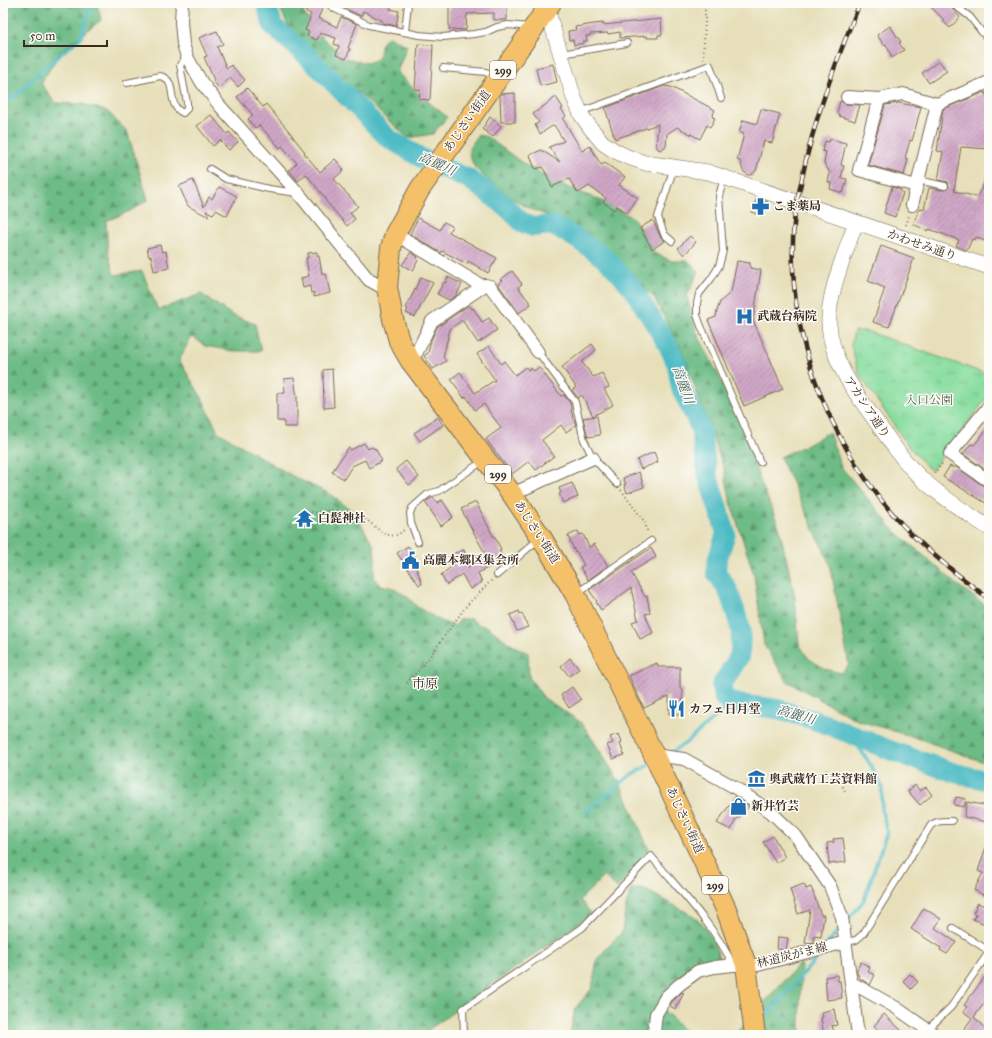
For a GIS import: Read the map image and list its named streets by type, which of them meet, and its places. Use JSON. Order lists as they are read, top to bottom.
{
  "streets": {
    "highway": ["299", "あじさい街道"],
    "street": ["かわせみ通り", "アカシア通り", "林道炭がま線"]
  },
  "crossings": [
    ["あじさい街道", "かわせみ通り"],
    ["あじさい街道", "林道炭がま線"],
    ["かわせみ通り", "アカシア通り"]
  ],
  "districts": ["市原"],
  "water": ["高麗川"],
  "parks": ["入口公園"],
  "places": {
    "pharmacy": ["こま薬局"],
    "hospital": ["武蔵台病院"],
    "temple": ["白髭神社"],
    "public building": ["高麗本郷区集会所"],
    "restaurant": ["カフェ日月堂"],
    "museum": ["奥武蔵竹工芸資料館"],
    "shop": ["新井竹芸"]
  },
  "scale_bar": "50 m"
}
